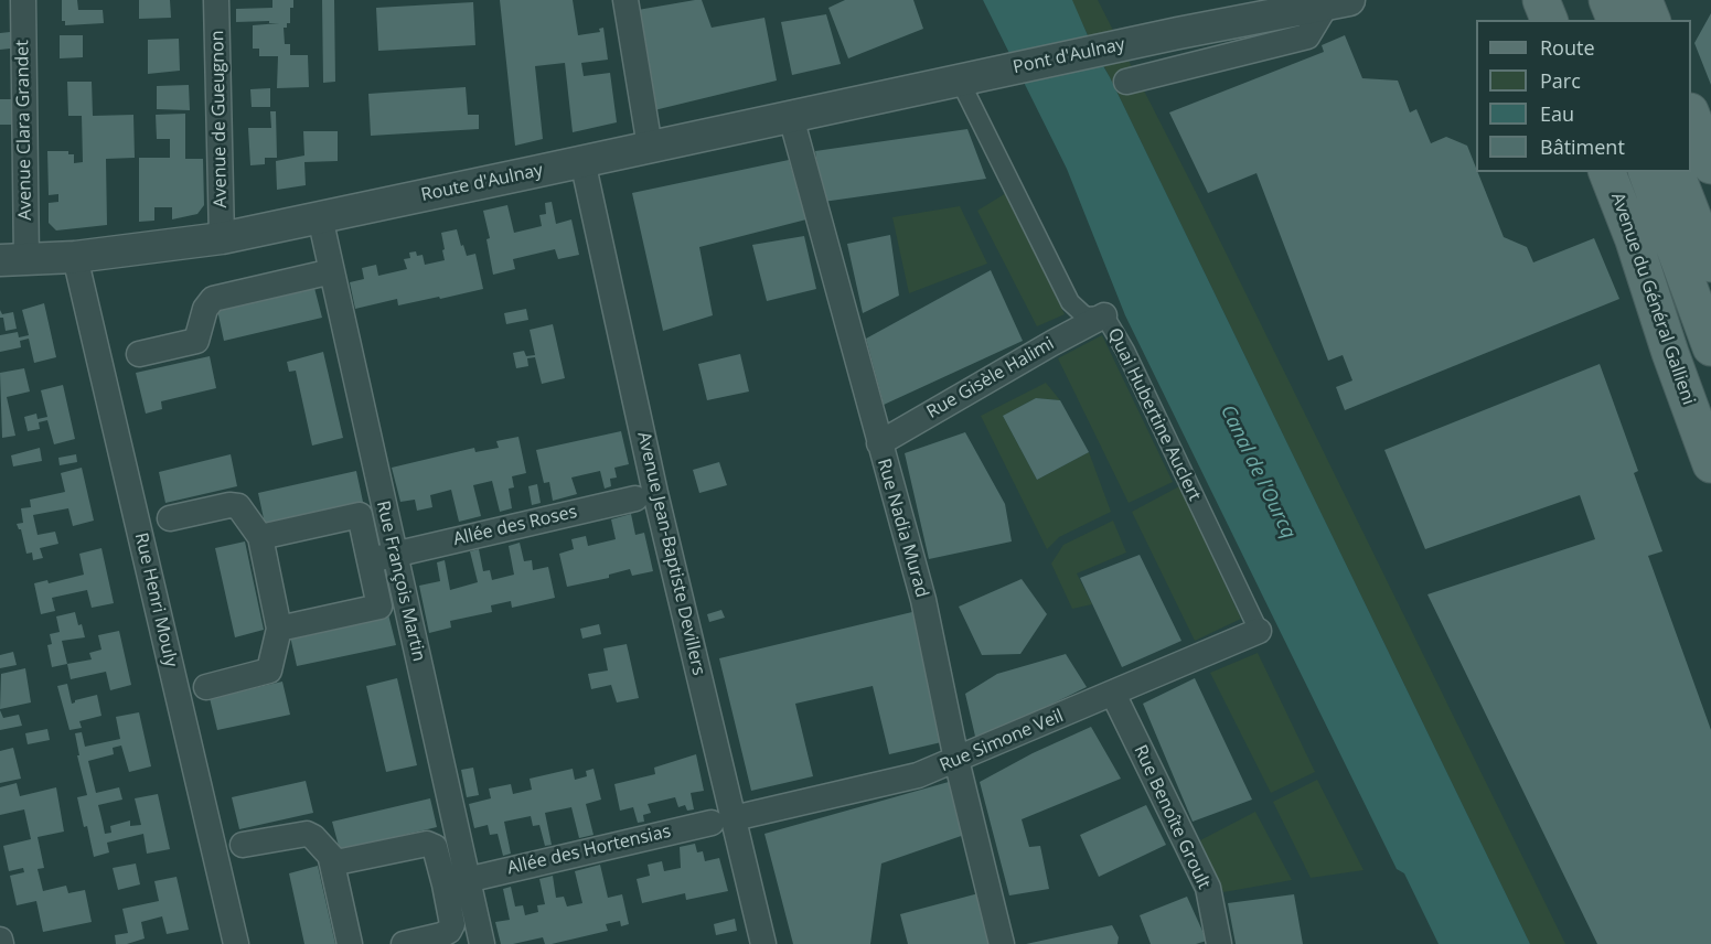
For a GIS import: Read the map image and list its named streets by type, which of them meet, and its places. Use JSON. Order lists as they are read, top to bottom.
{
  "streets": {
    "main road": ["Avenue du Général Gallieni"],
    "street": [
      "Pont d'Aulnay",
      "Avenue de Gueugnon",
      "Avenue Clara Grandet",
      "Route d'Aulnay",
      "Rue Gisèle Halimi",
      "Quai Hubertine Auclert",
      "Allée des Roses",
      "Rue Nadia Murad",
      "Avenue Jean-Baptiste Devillers",
      "Rue François Martin",
      "Rue Henri Mouly",
      "Rue Simone Veil",
      "Rue Benoîte Groult",
      "Allée des Hortensias"
    ]
  },
  "crossings": [
    ["Pont d'Aulnay", "Route d'Aulnay"],
    ["Pont d'Aulnay", "Quai Hubertine Auclert"],
    ["Avenue de Gueugnon", "Route d'Aulnay"],
    ["Avenue Clara Grandet", "Route d'Aulnay"],
    ["Route d'Aulnay", "Quai Hubertine Auclert"],
    ["Route d'Aulnay", "Rue Nadia Murad"],
    ["Route d'Aulnay", "Avenue Jean-Baptiste Devillers"],
    ["Route d'Aulnay", "Rue François Martin"],
    ["Route d'Aulnay", "Rue Henri Mouly"],
    ["Rue Gisèle Halimi", "Quai Hubertine Auclert"],
    ["Rue Gisèle Halimi", "Rue Nadia Murad"],
    ["Quai Hubertine Auclert", "Rue Simone Veil"],
    ["Allée des Roses", "Rue François Martin"],
    ["Rue Nadia Murad", "Rue Simone Veil"],
    ["Avenue Jean-Baptiste Devillers", "Rue Simone Veil"],
    ["Avenue Jean-Baptiste Devillers", "Allée des Hortensias"],
    ["Rue François Martin", "Allée des Hortensias"],
    ["Rue Simone Veil", "Rue Benoîte Groult"],
    ["Rue Simone Veil", "Allée des Hortensias"]
  ],
  "water": ["Canal de l'Ourcq"],
  "legend": [
    "Route",
    "Parc",
    "Eau",
    "Bâtiment"
  ]
}
